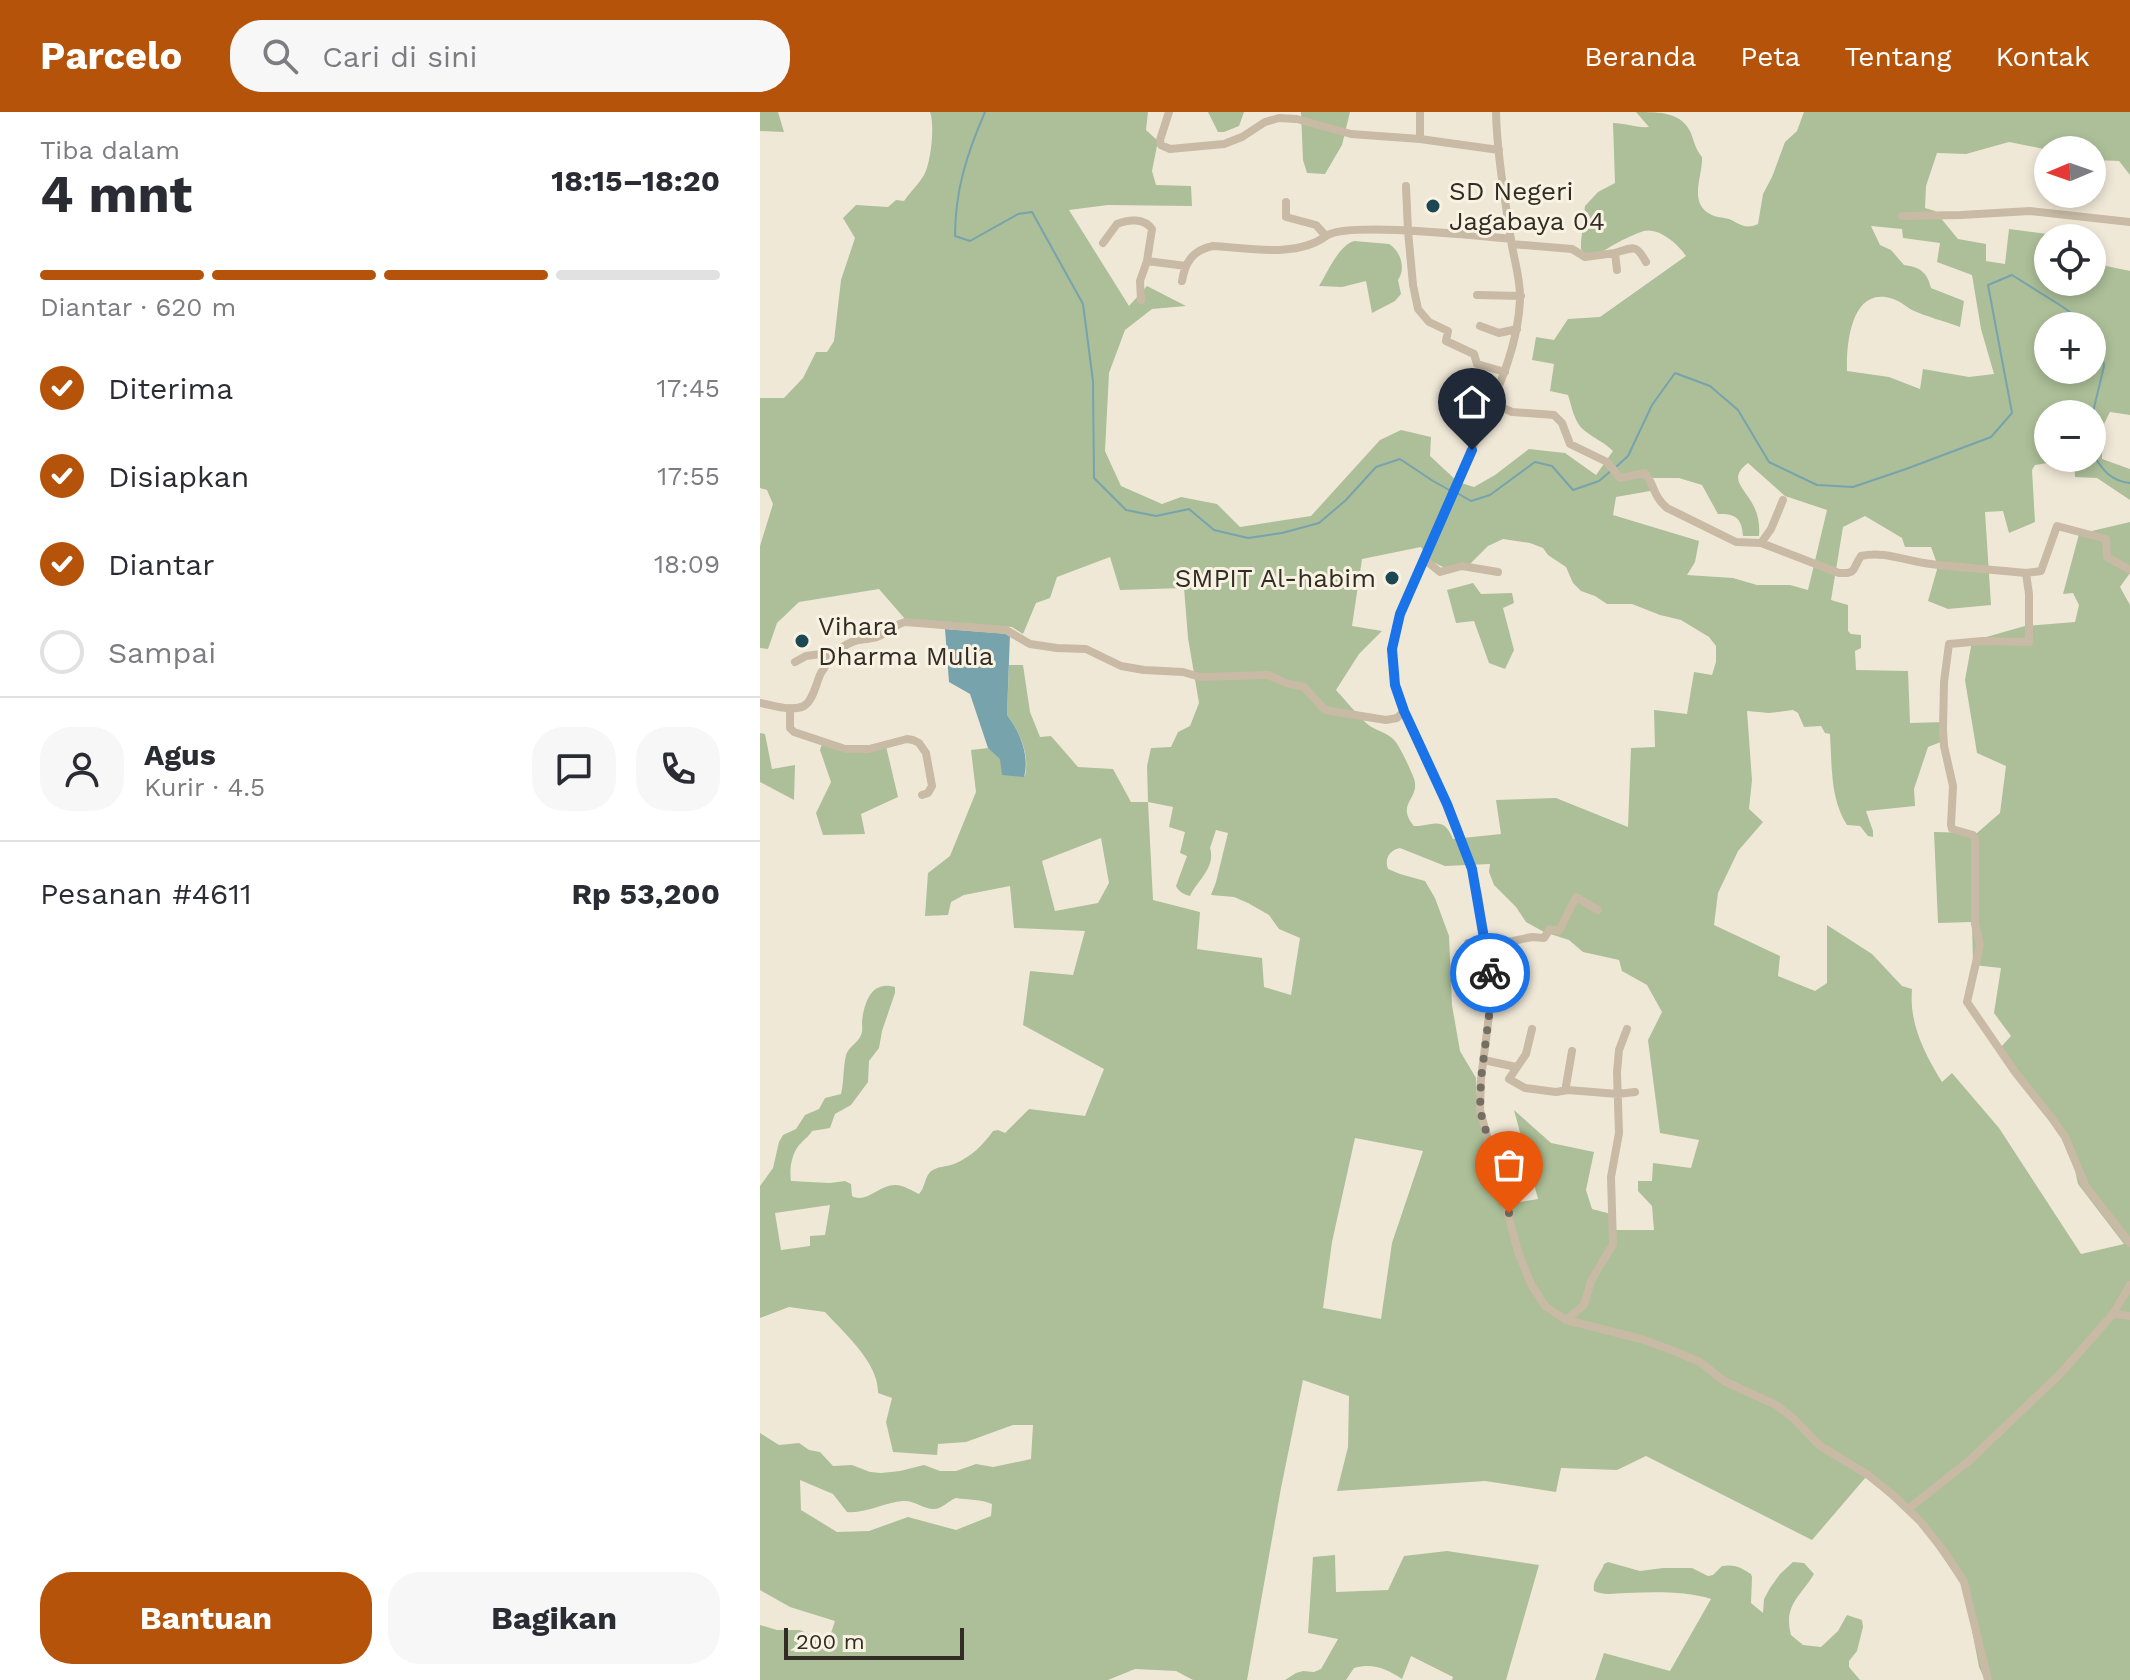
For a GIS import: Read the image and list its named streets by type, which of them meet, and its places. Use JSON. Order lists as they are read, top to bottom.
{
  "places": ["SD Negeri Jagabaya 04", "SMPIT Al-habim", "Vihara Dharma Mulia"],
  "scale_bar": "200 m",
  "north": "left",
  "page": {
    "header": "Parcelo",
    "search": "Cari di sini",
    "nav": [
      "Beranda",
      "Peta",
      "Tentang",
      "Kontak"
    ],
    "heading": ["4 mnt", "Tiba dalam", "18:15–18:20"],
    "panel": [
      "Agus",
      "Kurir · 4.5",
      "Pesanan #4611",
      "Rp 53,200"
    ],
    "map_buttons": ["+", "−"],
    "bar": "Diantar · 620 m",
    "list": [
      ["Diterima", "17:45"],
      ["Disiapkan", "17:55"],
      ["Diantar", "18:09"],
      "Sampai"
    ],
    "buttons": ["Bantuan", "Bagikan"],
    "scale": "200 m"
  }
}
